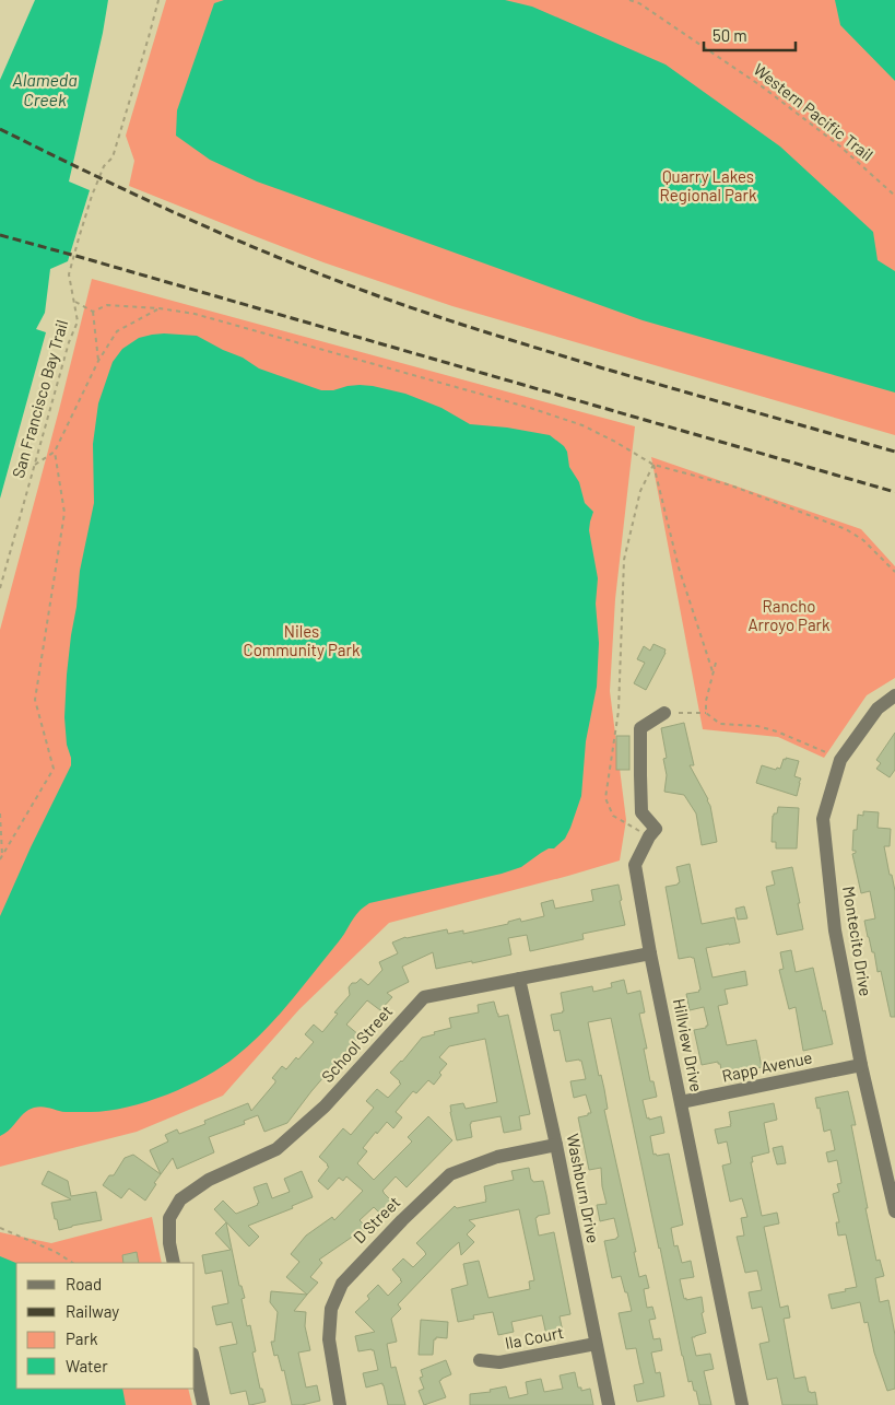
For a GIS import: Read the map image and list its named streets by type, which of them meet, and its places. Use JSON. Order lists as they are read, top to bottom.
{
  "streets": {
    "street": [
      "Montecito Drive",
      "School Street",
      "Hillview Drive",
      "Rapp Avenue",
      "Washburn Drive",
      "D Street",
      "Ila Court"
    ],
    "path": ["Western Pacific Trail", "San Francisco Bay Trail"]
  },
  "crossings": [
    ["Montecito Drive", "Rapp Avenue"],
    ["School Street", "Hillview Drive"],
    ["School Street", "Washburn Drive"],
    ["Hillview Drive", "Rapp Avenue"],
    ["Washburn Drive", "D Street"],
    ["Washburn Drive", "Ila Court"]
  ],
  "water": ["Alameda Creek"],
  "parks": ["Quarry Lakes Regional Park", "Rancho Arroyo Park", "Niles Community Park"],
  "legend": [
    "Road",
    "Railway",
    "Park",
    "Water"
  ],
  "scale_bar": "50 m"
}
